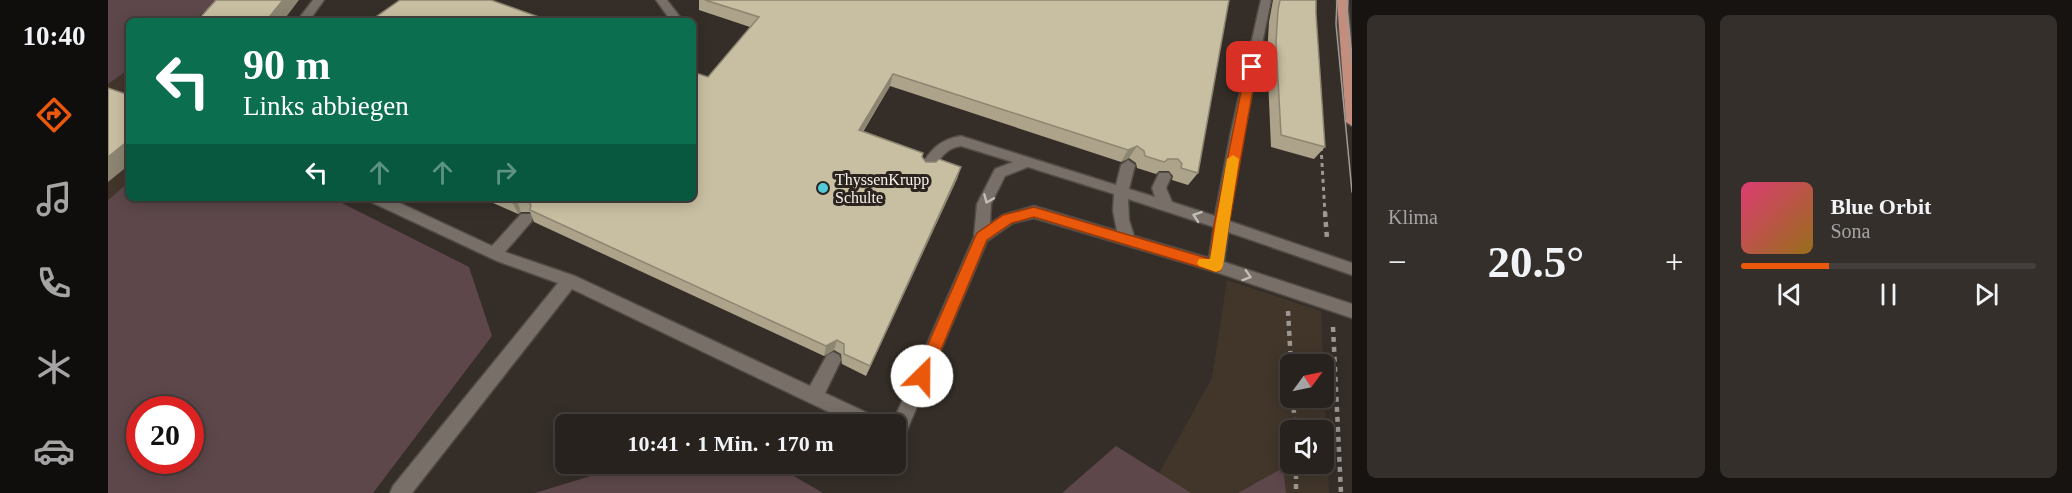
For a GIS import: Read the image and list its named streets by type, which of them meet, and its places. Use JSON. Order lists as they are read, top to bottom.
{
  "places": ["ThyssenKrupp Schulte"],
  "north": "top right",
  "page": {
    "tabs": "10:40",
    "tile": "Klima",
    "turn": ["90 m", "Links abbiegen"],
    "song": ["Blue Orbit", "Sona"],
    "heat": ["−", "20.5°", "+"],
    "limit": "20",
    "trip": "10:41 · 1 Min. · 170 m"
  }
}
